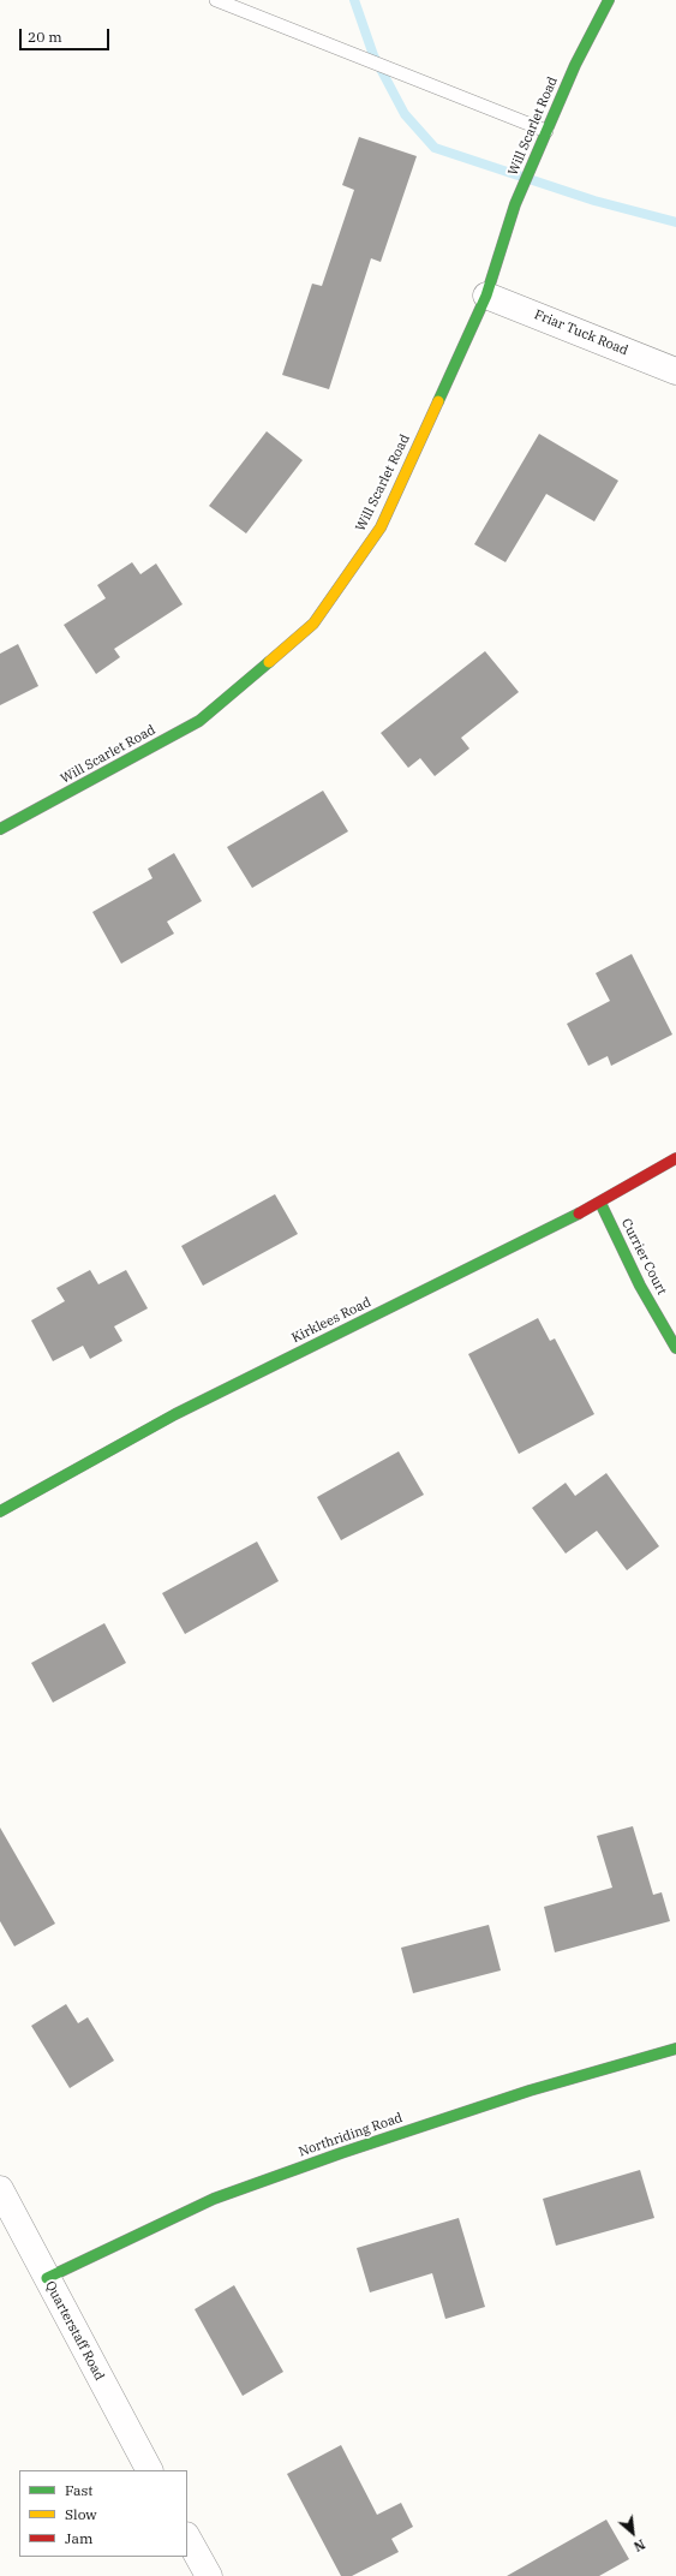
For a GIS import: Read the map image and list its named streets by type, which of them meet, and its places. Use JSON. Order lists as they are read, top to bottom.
{
  "streets": {
    "street": [
      "Will Scarlet Road",
      "Friar Tuck Road",
      "Currier Court",
      "Kirklees Road",
      "Northriding Road",
      "Quarterstaff Road"
    ]
  },
  "crossings": [
    ["Will Scarlet Road", "Friar Tuck Road"],
    ["Currier Court", "Kirklees Road"],
    ["Northriding Road", "Quarterstaff Road"]
  ],
  "legend": ["Fast", "Slow", "Jam"],
  "scale_bar": "20 m",
  "north": "bottom right"
}
